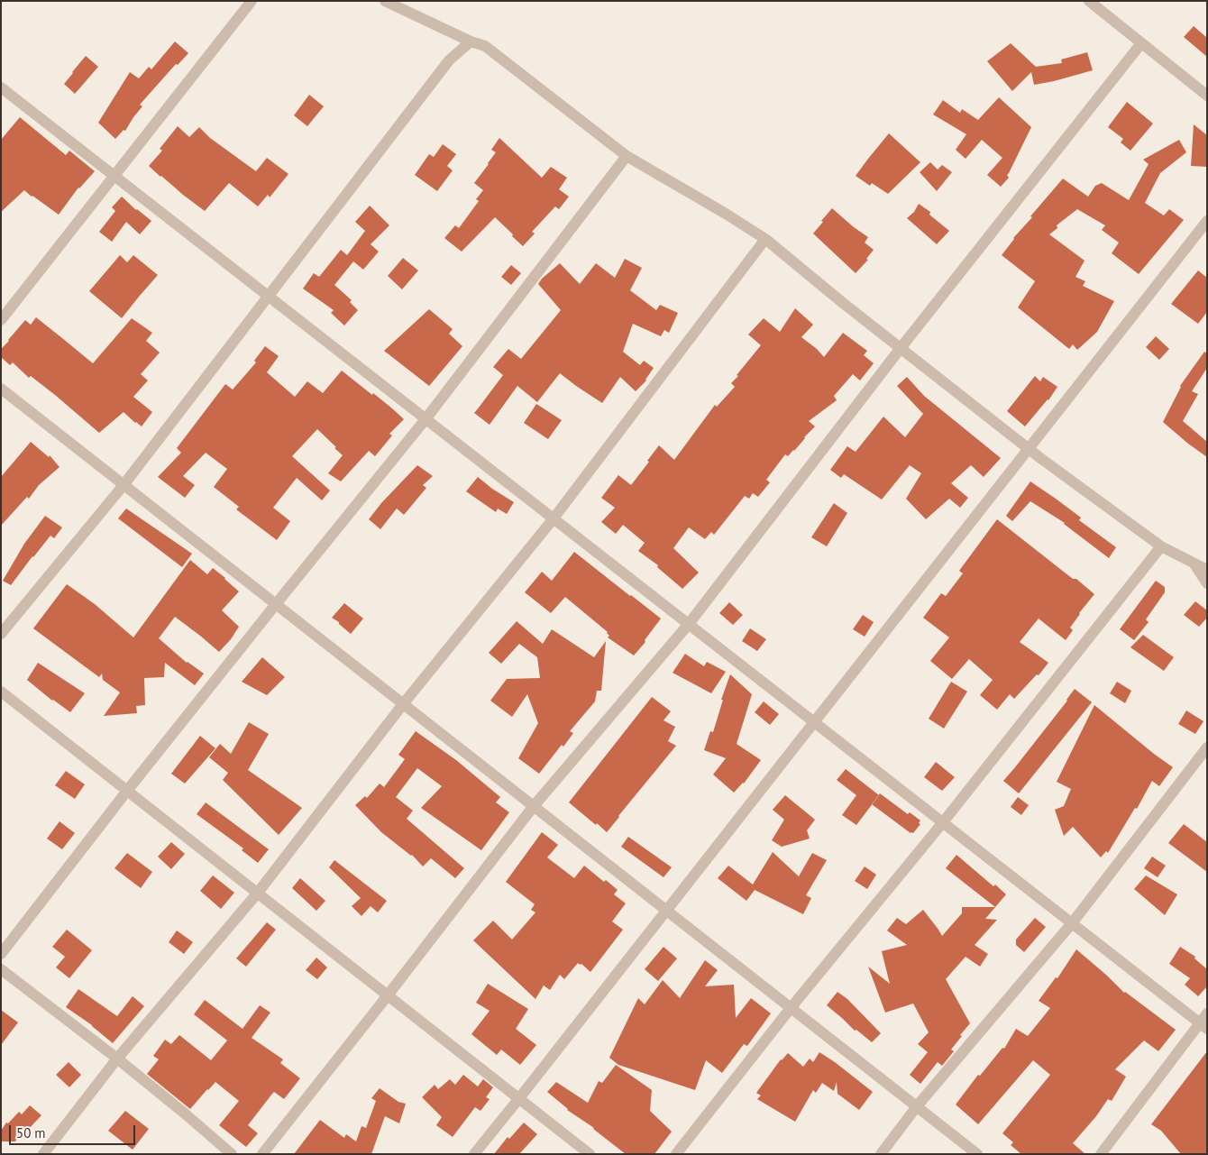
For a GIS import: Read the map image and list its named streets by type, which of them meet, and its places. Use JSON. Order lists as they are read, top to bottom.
{
  "scale_bar": "50 m"
}
